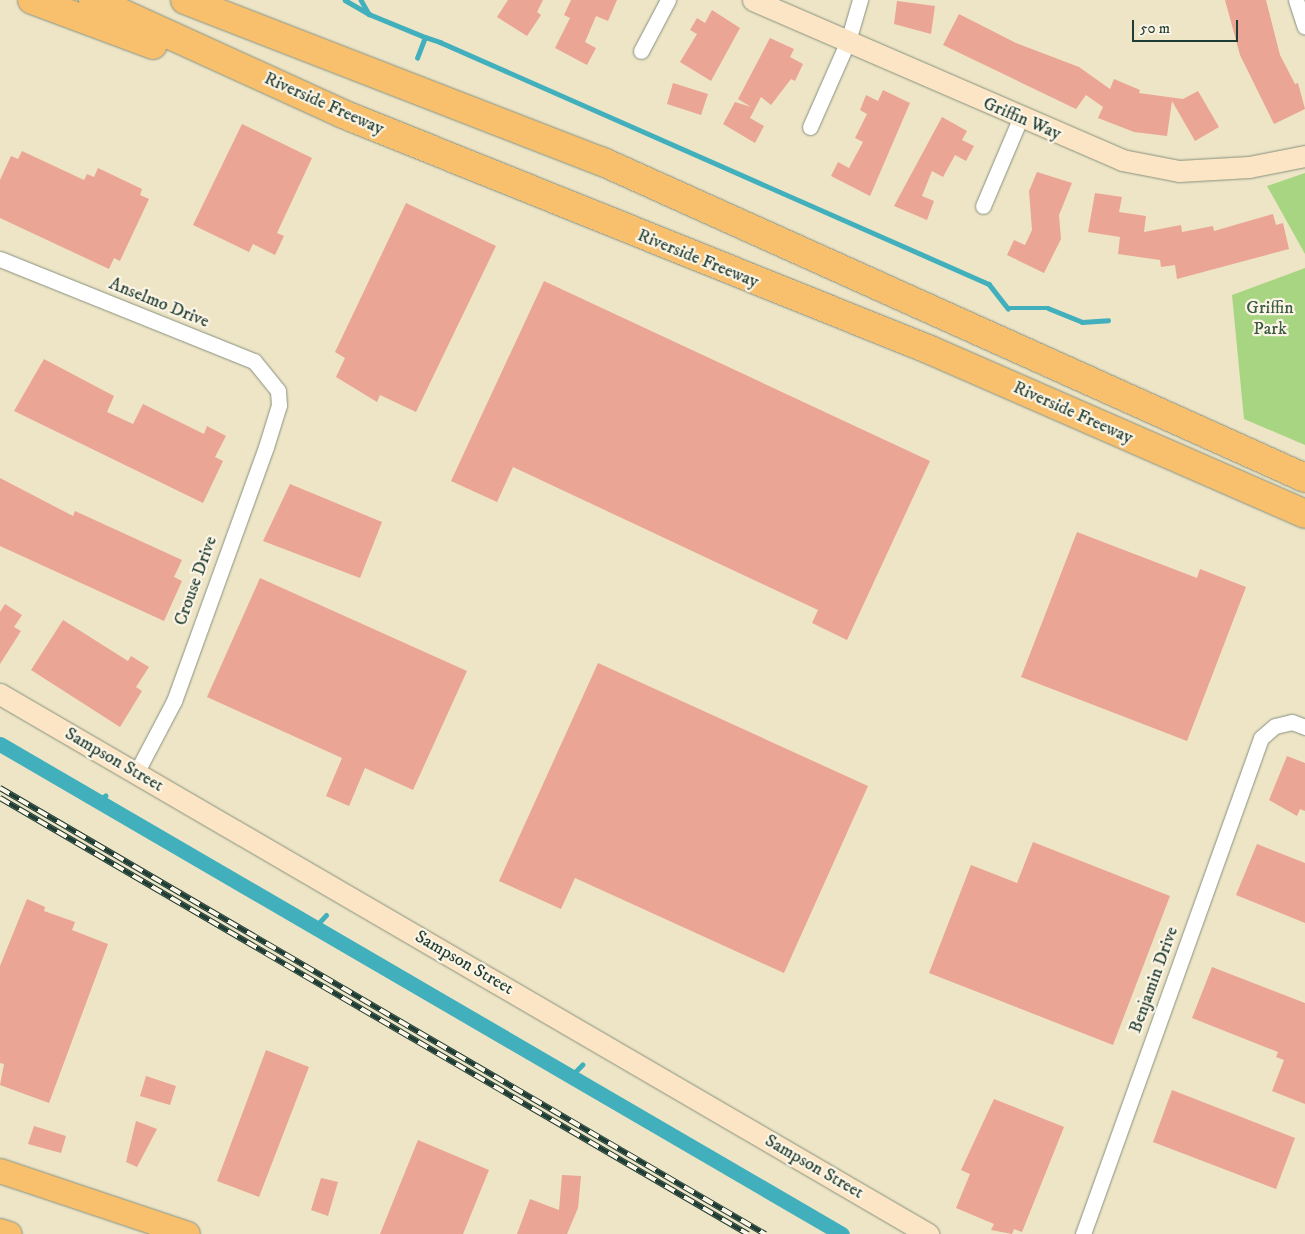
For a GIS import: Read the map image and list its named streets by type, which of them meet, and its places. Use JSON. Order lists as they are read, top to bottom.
{
  "streets": {
    "highway": ["Riverside Freeway"],
    "street": [
      "Griffin Way",
      "Anselmo Drive",
      "Crouse Drive",
      "Sampson Street",
      "Benjamin Drive"
    ]
  },
  "crossings": [
    ["Anselmo Drive", "Crouse Drive"],
    ["Crouse Drive", "Sampson Street"]
  ],
  "parks": ["Griffin Park"],
  "scale_bar": "50 m"
}
